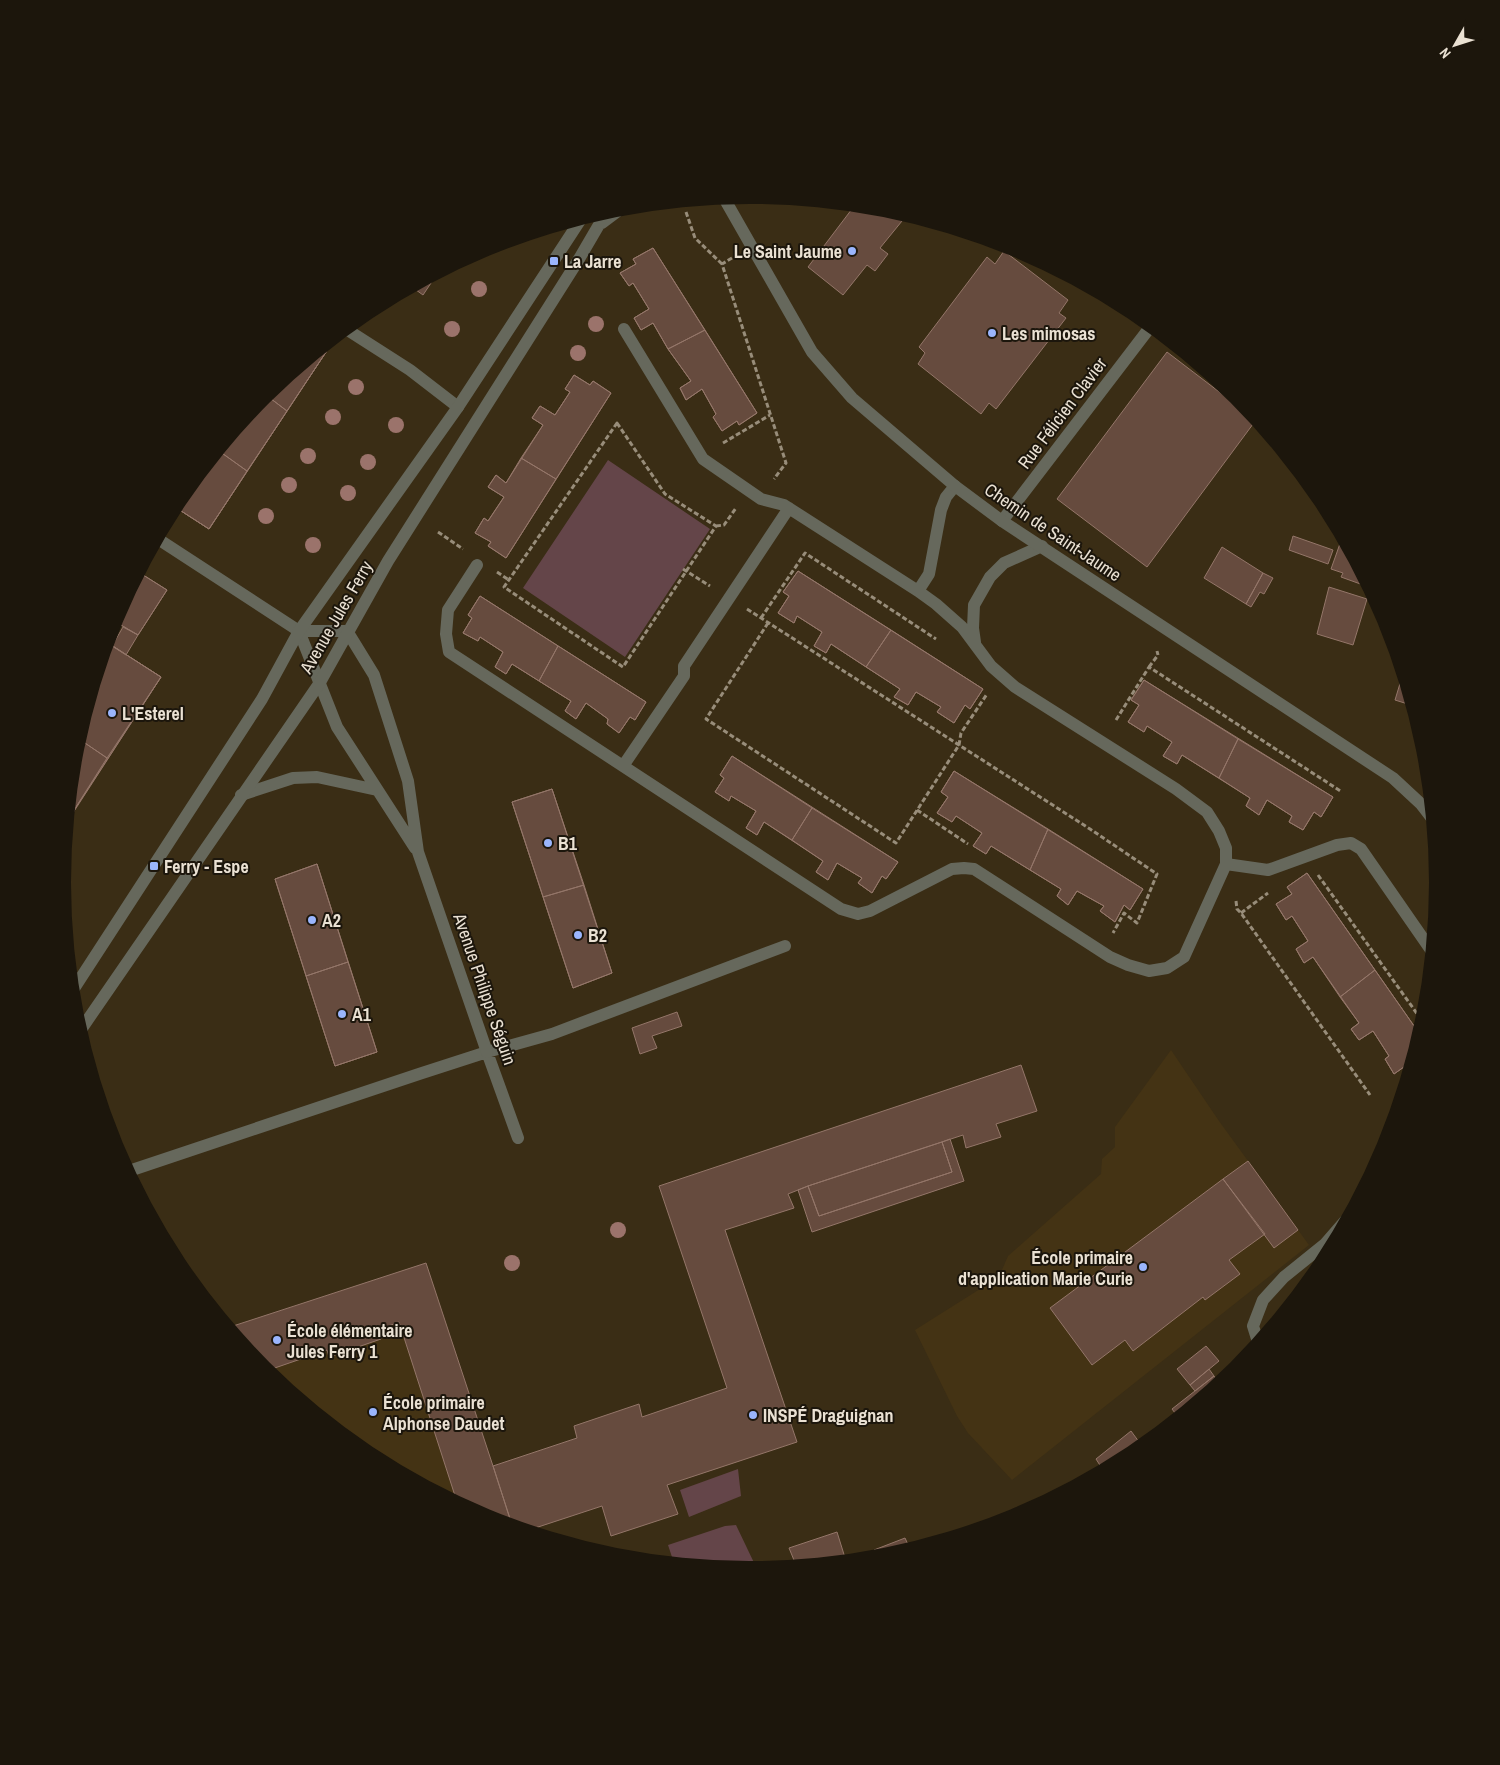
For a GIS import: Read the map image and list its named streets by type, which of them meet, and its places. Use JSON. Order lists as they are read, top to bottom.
{
  "streets": {
    "street": [
      "Rue Félicien Clavier",
      "Chemin de Saint-Jaume",
      "Avenue Jules Ferry",
      "Avenue Philippe Séguin"
    ]
  },
  "crossings": [
    ["Rue Félicien Clavier", "Chemin de Saint-Jaume"],
    ["Avenue Jules Ferry", "Avenue Philippe Séguin"]
  ],
  "places": {
    "other": [
      "Le Saint Jaume",
      "Les mimosas",
      "L'Esterel",
      "B1",
      "A2",
      "B2",
      "A1",
      "École primaire d'application Marie Curie",
      "École élémentaire Jules Ferry 1",
      "École primaire Alphonse Daudet",
      "INSPÉ Draguignan"
    ],
    "transit": ["La Jarre", "Ferry - Espe"]
  },
  "north": "bottom left"
}
